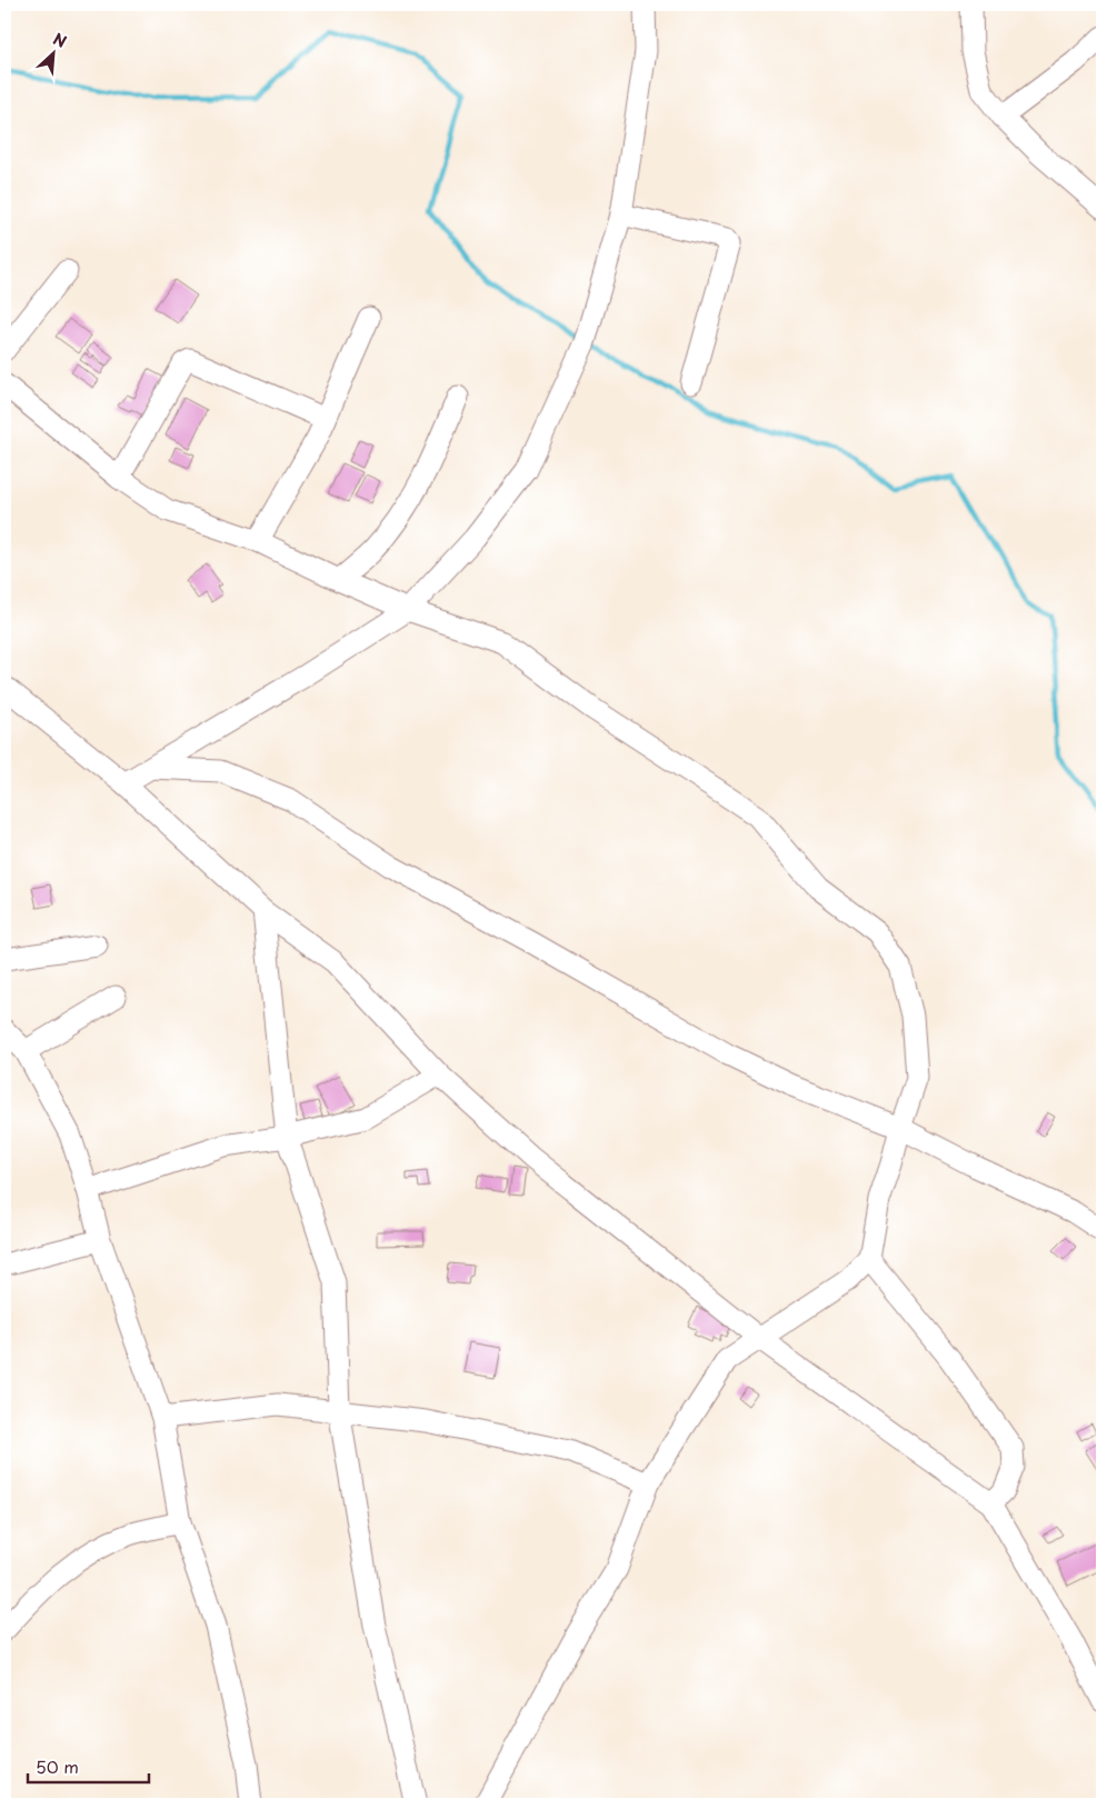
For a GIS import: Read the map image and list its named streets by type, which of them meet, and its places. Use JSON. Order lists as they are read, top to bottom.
{
  "scale_bar": "50 m",
  "north": "top right"
}
